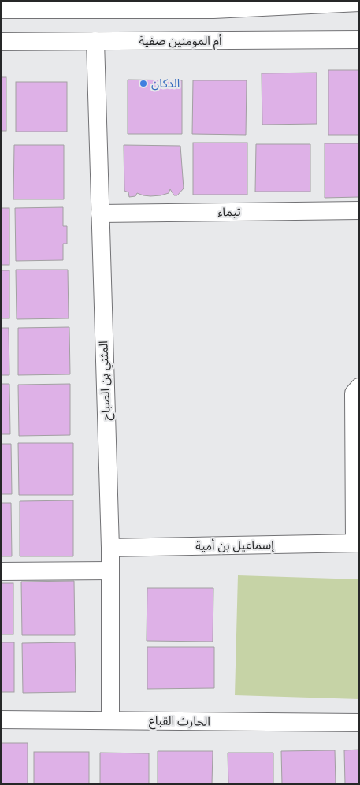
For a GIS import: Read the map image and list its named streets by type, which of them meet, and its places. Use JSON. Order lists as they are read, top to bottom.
{
  "streets": {
    "street": [
      "أم المومنين صفية",
      "تيماء",
      "المثني بن الصباح",
      "إسماعيل بن أمية",
      "الحارث القباع"
    ]
  },
  "crossings": [
    ["أم المومنين صفية", "المثني بن الصباح"],
    ["تيماء", "المثني بن الصباح"],
    ["المثني بن الصباح", "إسماعيل بن أمية"],
    ["المثني بن الصباح", "الحارث القباع"]
  ],
  "places": ["الدكان"]
}
